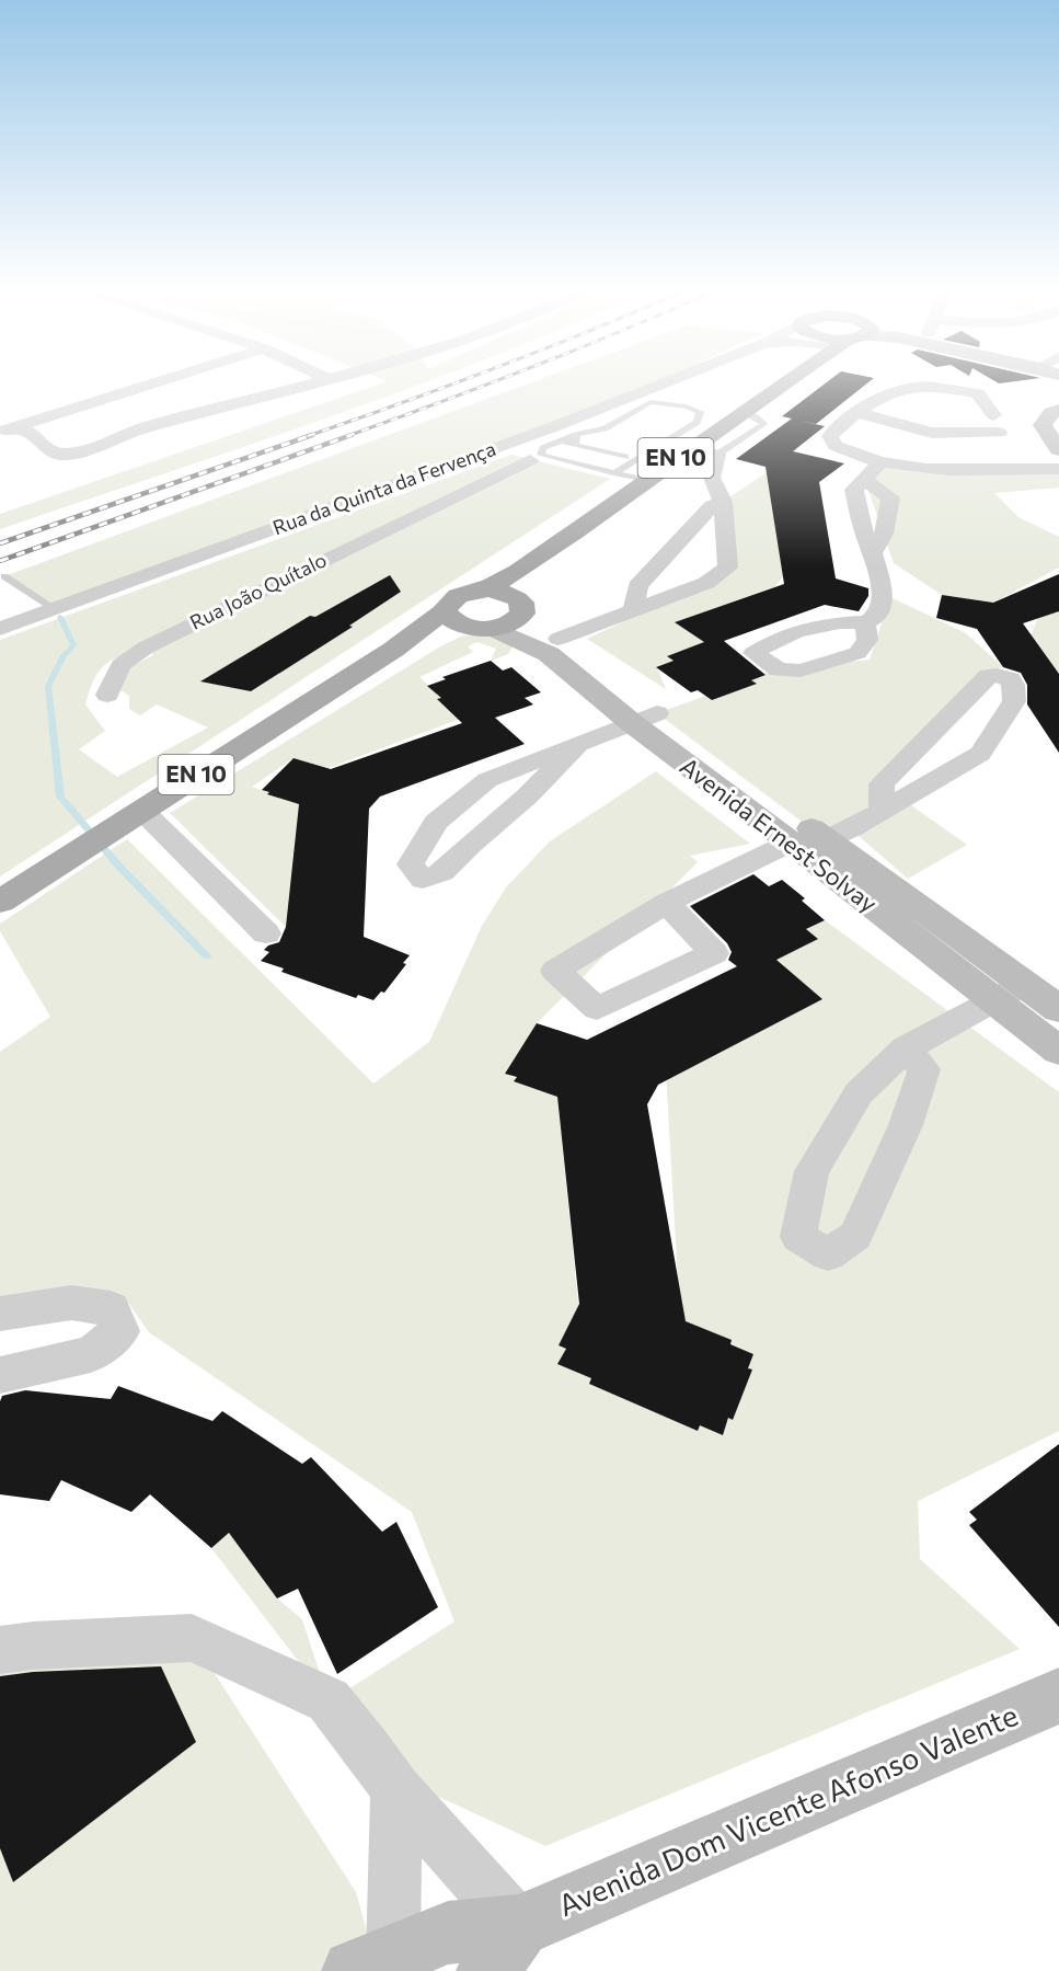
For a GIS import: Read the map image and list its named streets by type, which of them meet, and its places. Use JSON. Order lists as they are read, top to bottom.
{
  "streets": {
    "main road": ["EN 10"],
    "street": [
      "Rua da Quinta da Fervença",
      "Rua João Quítalo",
      "Avenida Ernest Solvay",
      "Avenida Dom Vicente Afonso Valente"
    ]
  },
  "crossings": [
    ["EN 10", "Avenida Ernest Solvay"]
  ]
}
